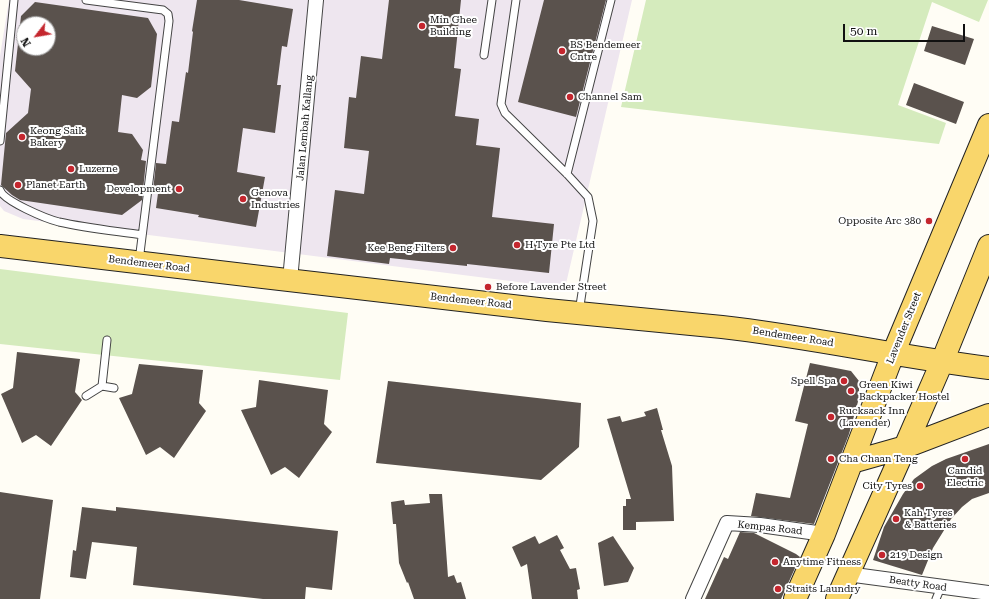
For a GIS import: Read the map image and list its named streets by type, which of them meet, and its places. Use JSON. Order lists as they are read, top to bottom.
{
  "streets": {
    "main road": ["Bendemeer Road", "Lavender Street"],
    "street": ["Jalan Lembah Kallang", "Kempas Road", "Beatty Road"]
  },
  "crossings": [
    ["Jalan Lembah Kallang", "Bendemeer Road"],
    ["Bendemeer Road", "Lavender Street"],
    ["Lavender Street", "Kempas Road"]
  ],
  "places": [
    "Min Ghee Building",
    "BS Bendemeer Cntre",
    "Channel Sam",
    "Keong Saik Bakery",
    "Luzerne",
    "Planet Earth",
    "Development",
    "Genova Industries",
    "Opposite Arc 380",
    "H Tyre Pte Ltd",
    "Kee Beng Filters",
    "Before Lavender Street",
    "Spell Spa",
    "Green Kiwi Backpacker Hostel",
    "Rucksack Inn (Lavender)",
    "Cha Chaan Teng",
    "Candid Electric",
    "City Tyres",
    "Kah Tyres & Batteries",
    "219 Design",
    "Anytime Fitness",
    "Straits Laundry"
  ],
  "scale_bar": "50 m",
  "north": "bottom left"
}
